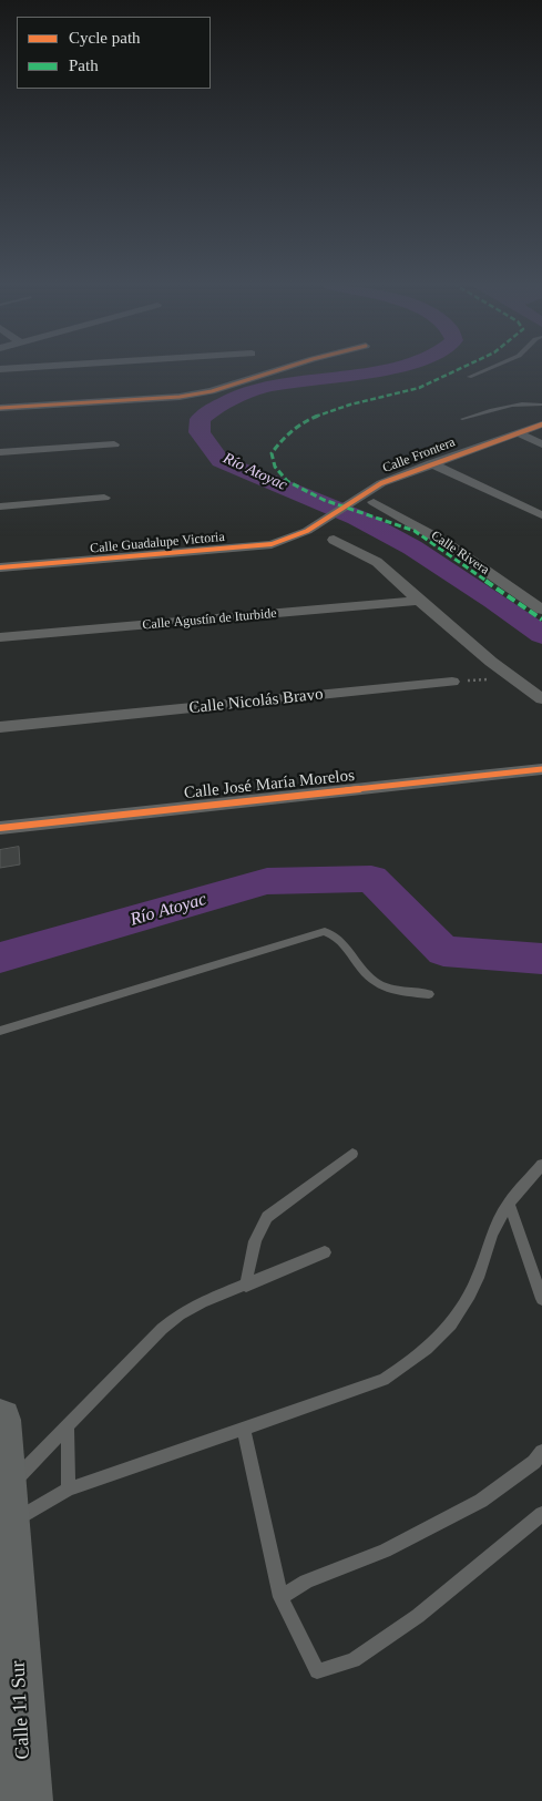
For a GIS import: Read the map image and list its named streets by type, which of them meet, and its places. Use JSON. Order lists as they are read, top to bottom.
{
  "streets": {
    "main road": ["Calle 11 Sur"],
    "street": [
      "Calle Frontera",
      "Calle Guadalupe Victoria",
      "Calle Rivera",
      "Calle Agustín de Iturbide",
      "Calle Nicolás Bravo",
      "Calle José María Morelos"
    ]
  },
  "crossings": [
    ["Calle Frontera", "Calle Guadalupe Victoria"]
  ],
  "water": ["Río Atoyac"],
  "legend": ["Cycle path", "Path"]
}
